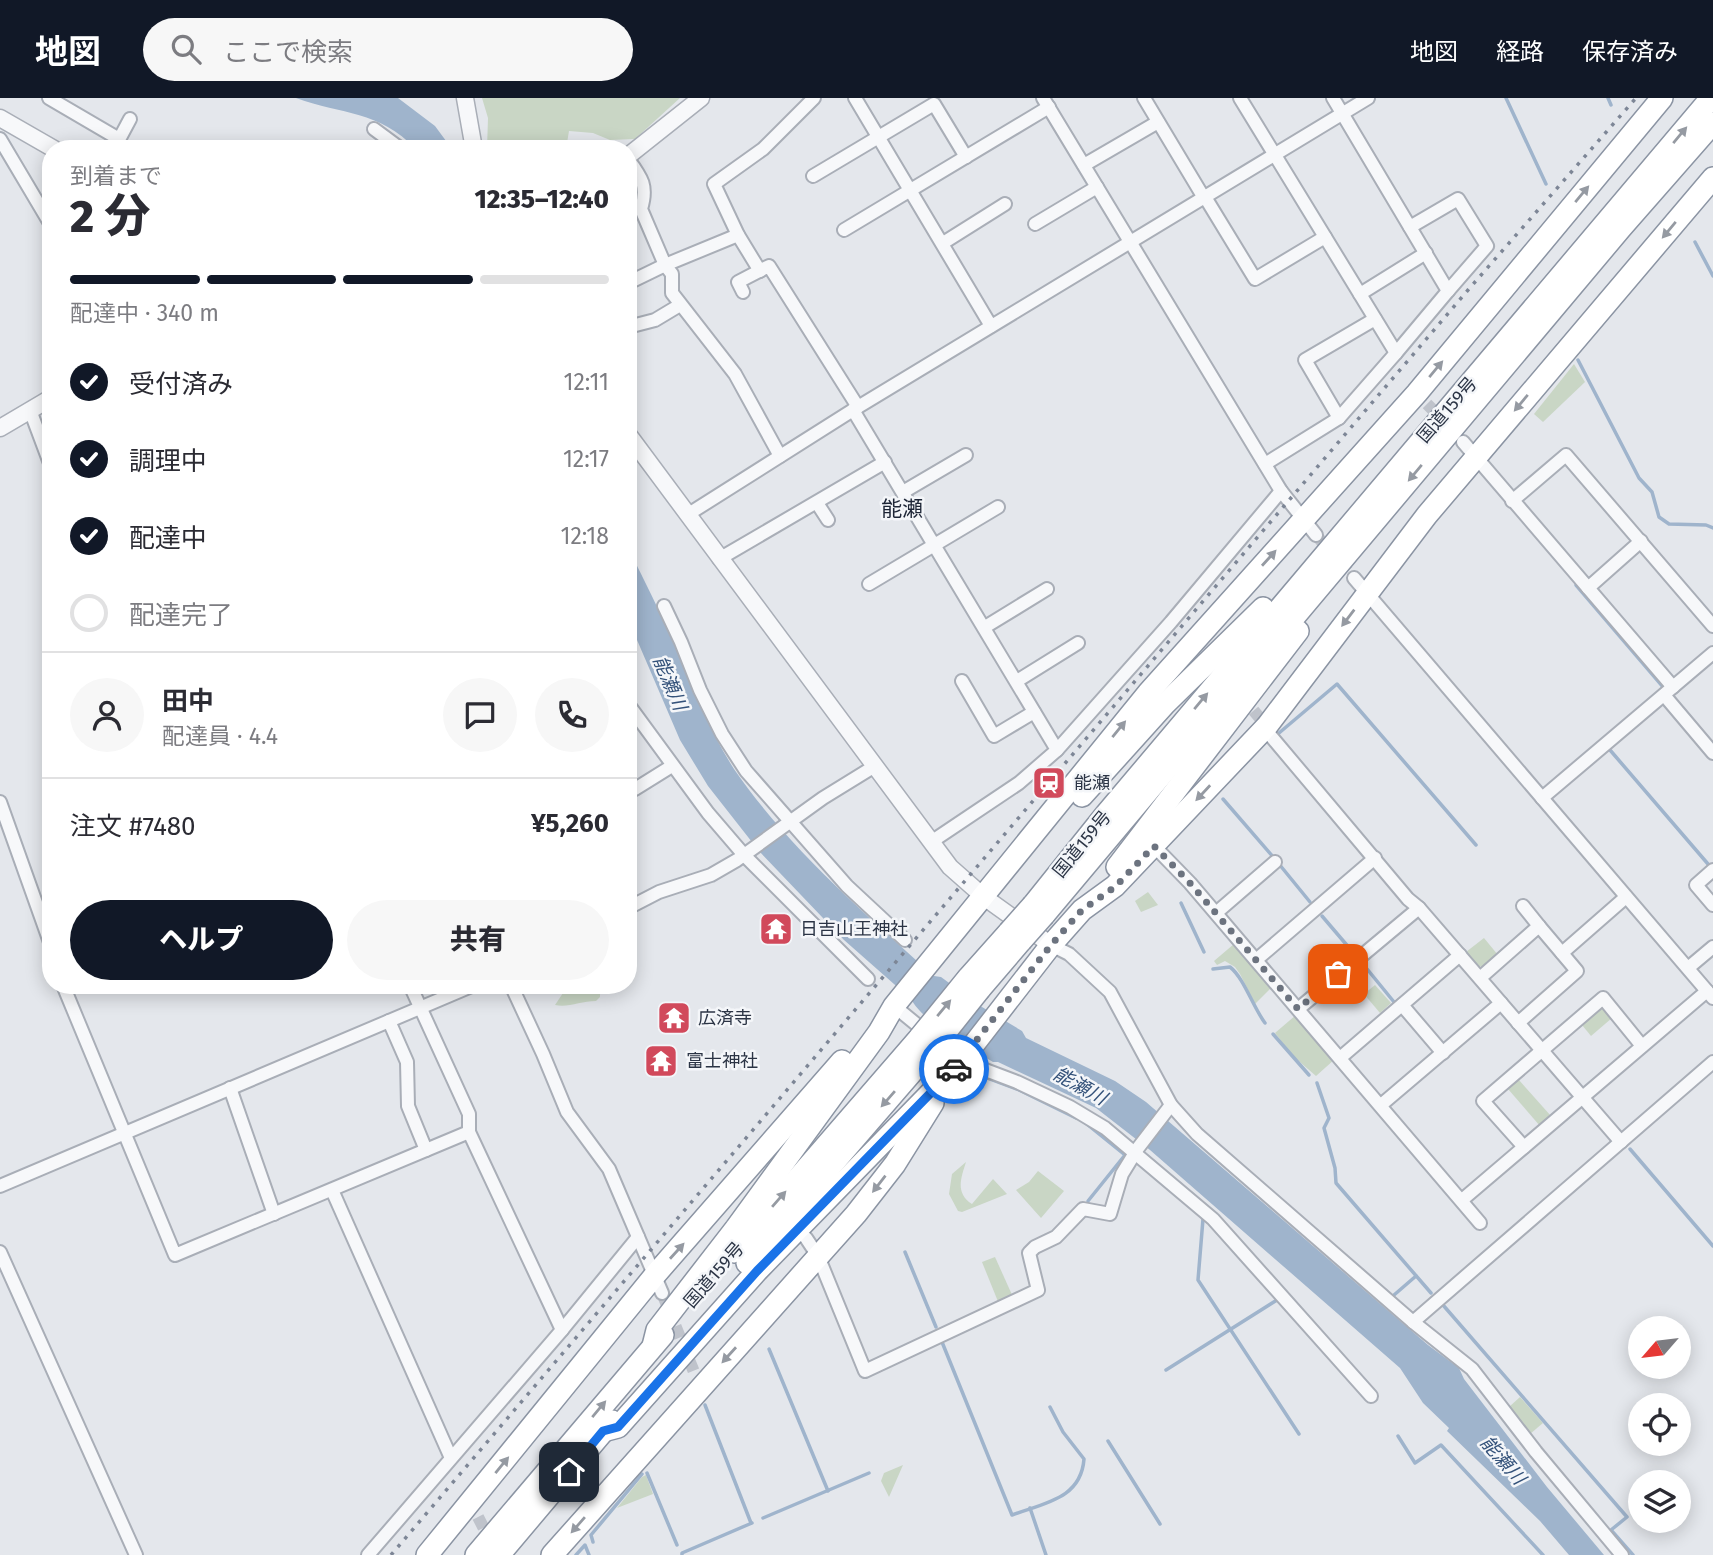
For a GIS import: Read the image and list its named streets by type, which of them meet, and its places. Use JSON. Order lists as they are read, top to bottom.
{
  "streets": {
    "highway": ["国道159号"]
  },
  "districts": ["能瀬"],
  "water": ["能瀬川"],
  "places": {
    "station": ["能瀬"],
    "temple": ["日吉山王神社", "広済寺", "富士神社"]
  },
  "north": "bottom left",
  "page": {
    "header": "地図",
    "search": "ここで検索",
    "nav": ["地図", "経路", "保存済み"],
    "heading": ["2 分", "到着まで", "12:35–12:40"],
    "panel": [
      "田中",
      "配達員 · 4.4",
      "注文 #7480",
      "¥5,260"
    ],
    "bar": "配達中 · 340 m",
    "list": [
      ["受付済み", "12:11"],
      ["調理中", "12:17"],
      ["配達中", "12:18"],
      "配達完了"
    ],
    "buttons": ["ヘルプ", "共有"]
  }
}
